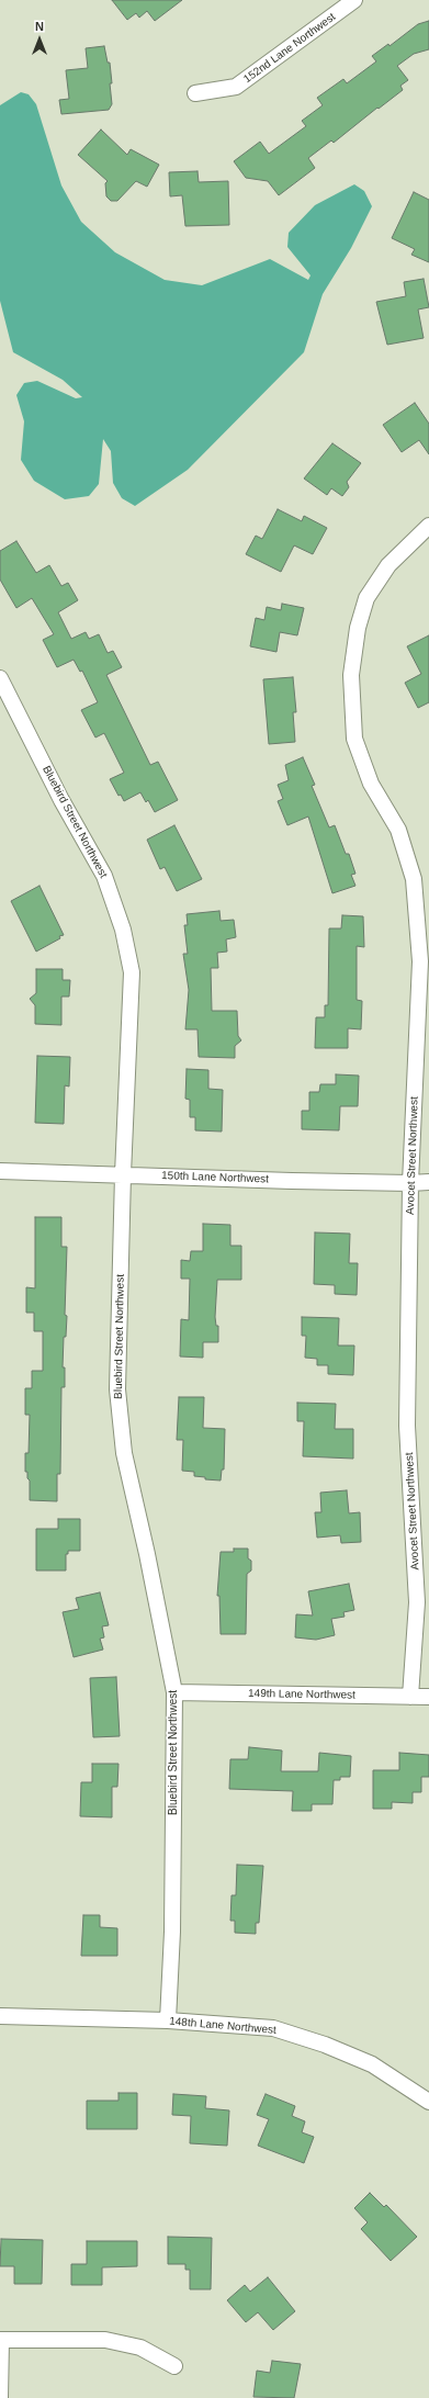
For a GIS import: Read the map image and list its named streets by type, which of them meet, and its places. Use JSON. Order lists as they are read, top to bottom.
{
  "streets": {
    "street": [
      "152nd Lane Northwest",
      "Bluebird Street Northwest",
      "Avocet Street Northwest",
      "150th Lane Northwest",
      "149th Lane Northwest",
      "148th Lane Northwest"
    ]
  },
  "crossings": [
    ["Bluebird Street Northwest", "150th Lane Northwest"],
    ["Bluebird Street Northwest", "149th Lane Northwest"],
    ["Bluebird Street Northwest", "148th Lane Northwest"],
    ["Avocet Street Northwest", "150th Lane Northwest"],
    ["Avocet Street Northwest", "149th Lane Northwest"]
  ],
  "north": "top"
}
